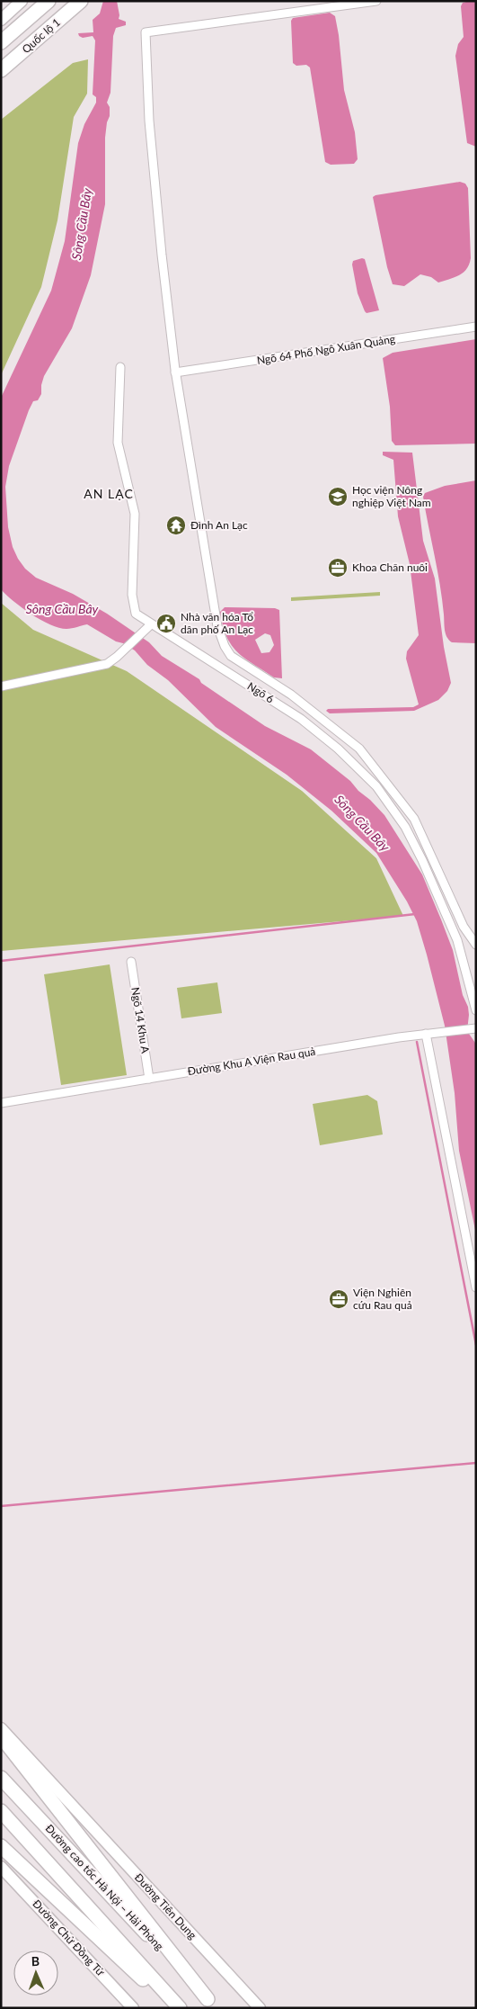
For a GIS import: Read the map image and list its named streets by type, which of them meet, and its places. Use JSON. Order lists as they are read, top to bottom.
{
  "streets": {
    "highway": ["Quốc lộ 1", "Đường cao tốc Hà Nội – Hải Phòng"],
    "main road": ["Đường Tiên Dung", "Đường Chử Đồng Tử"],
    "street": [
      "Ngõ 64 Phố Ngô Xuân Quảng",
      "Ngõ 6",
      "Ngõ 14 Khu A",
      "Đường Khu A Viện Rau quả"
    ]
  },
  "crossings": [
    ["Ngõ 14 Khu A", "Đường Khu A Viện Rau quả"]
  ],
  "districts": ["AN LẠC"],
  "water": ["Sông Cầu Bây"],
  "places": {
    "school or university": ["Học viện Nông nghiệp Việt Nam"],
    "temple": ["Đình An Lạc"],
    "office": ["Khoa Chăn nuôi", "Viện Nghiên cứu Rau quả"],
    "public building": ["Nhà văn hóa Tổ dân phố An Lạc"]
  },
  "north": "top"
}
